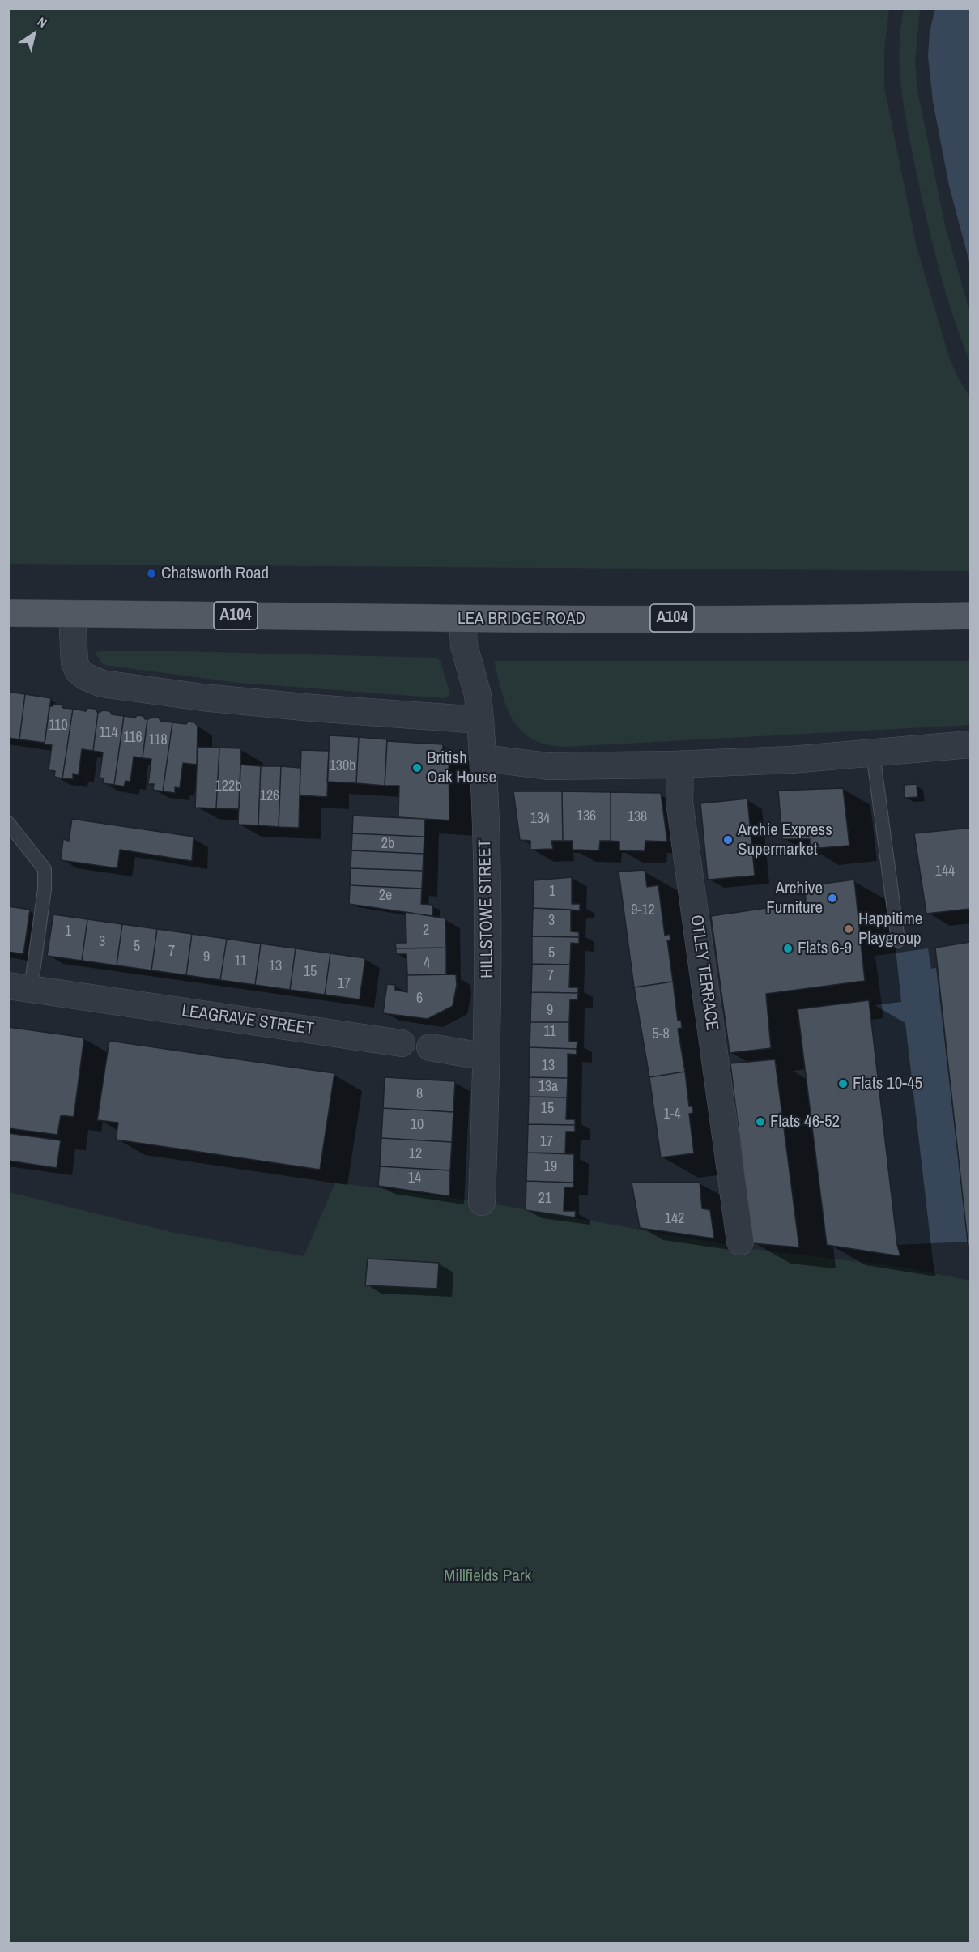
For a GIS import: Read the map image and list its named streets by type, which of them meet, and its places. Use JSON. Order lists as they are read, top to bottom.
{
  "streets": {
    "main road": ["A104", "LEA BRIDGE ROAD"],
    "street": ["HILLSTOWE STREET", "OTLEY TERRACE", "LEAGRAVE STREET"]
  },
  "crossings": [
    ["LEA BRIDGE ROAD", "HILLSTOWE STREET"],
    ["HILLSTOWE STREET", "LEAGRAVE STREET"]
  ],
  "parks": ["Millfields Park"],
  "places": [
    "Chatsworth Road",
    "British Oak House",
    "Archie Express Supermarket",
    "Archive Furniture",
    "Happitime Playgroup",
    "Flats 6-9",
    "Flats 10-45",
    "Flats 46-52"
  ],
  "house_numbers": [
    "110",
    "114",
    "116",
    "118",
    "130b",
    "122b",
    "126",
    "136",
    "138",
    "134",
    "2b",
    "144",
    "1",
    "2e",
    "9-12",
    "3",
    "2",
    "1",
    "3",
    "5",
    "7",
    "5",
    "9",
    "11",
    "4",
    "13",
    "15",
    "7",
    "17",
    "6",
    "9",
    "11",
    "5-8",
    "13",
    "13a",
    "8",
    "15",
    "1-4",
    "10",
    "17",
    "12",
    "19",
    "14",
    "21",
    "142"
  ],
  "north": "top right"
}
